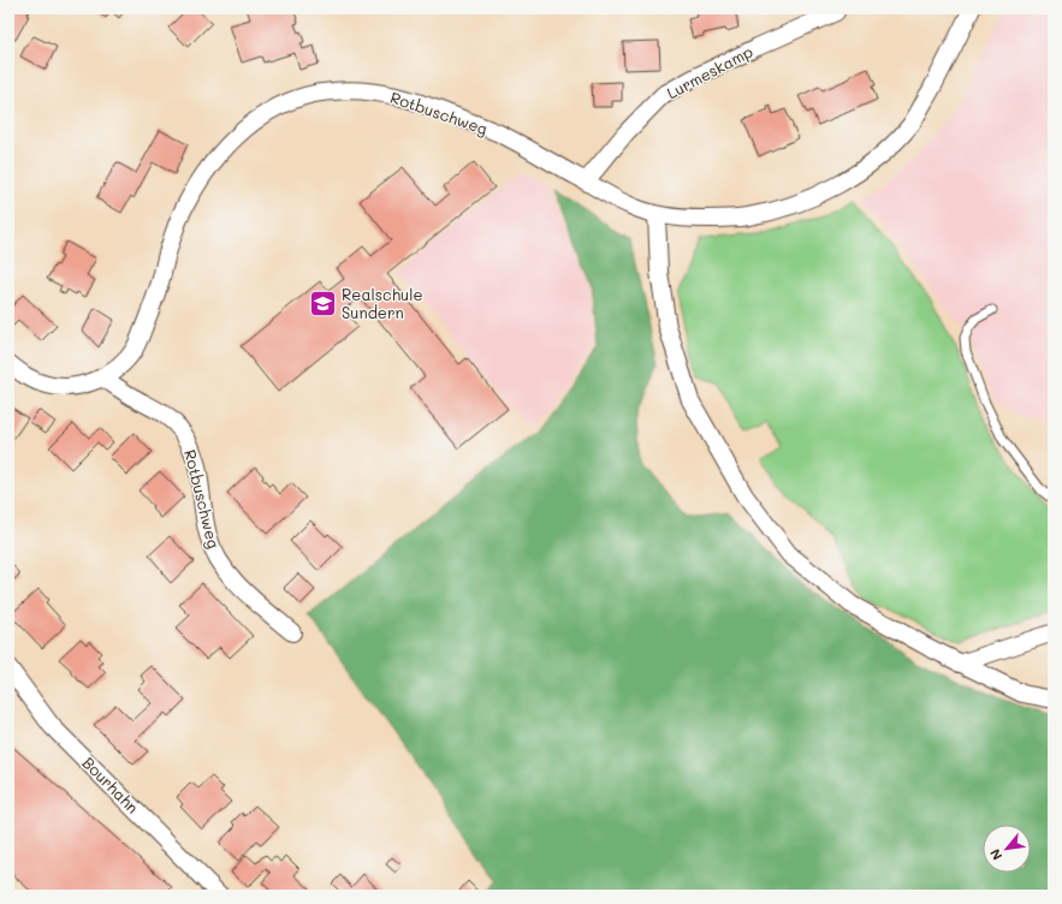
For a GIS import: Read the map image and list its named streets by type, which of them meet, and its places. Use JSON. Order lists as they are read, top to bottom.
{
  "streets": {
    "street": ["Lurmeskamp", "Rotbuschweg", "Bourhahn"]
  },
  "crossings": [
    ["Lurmeskamp", "Rotbuschweg"]
  ],
  "places": {
    "school or university": ["Realschule Sundern"]
  },
  "north": "bottom left"
}
